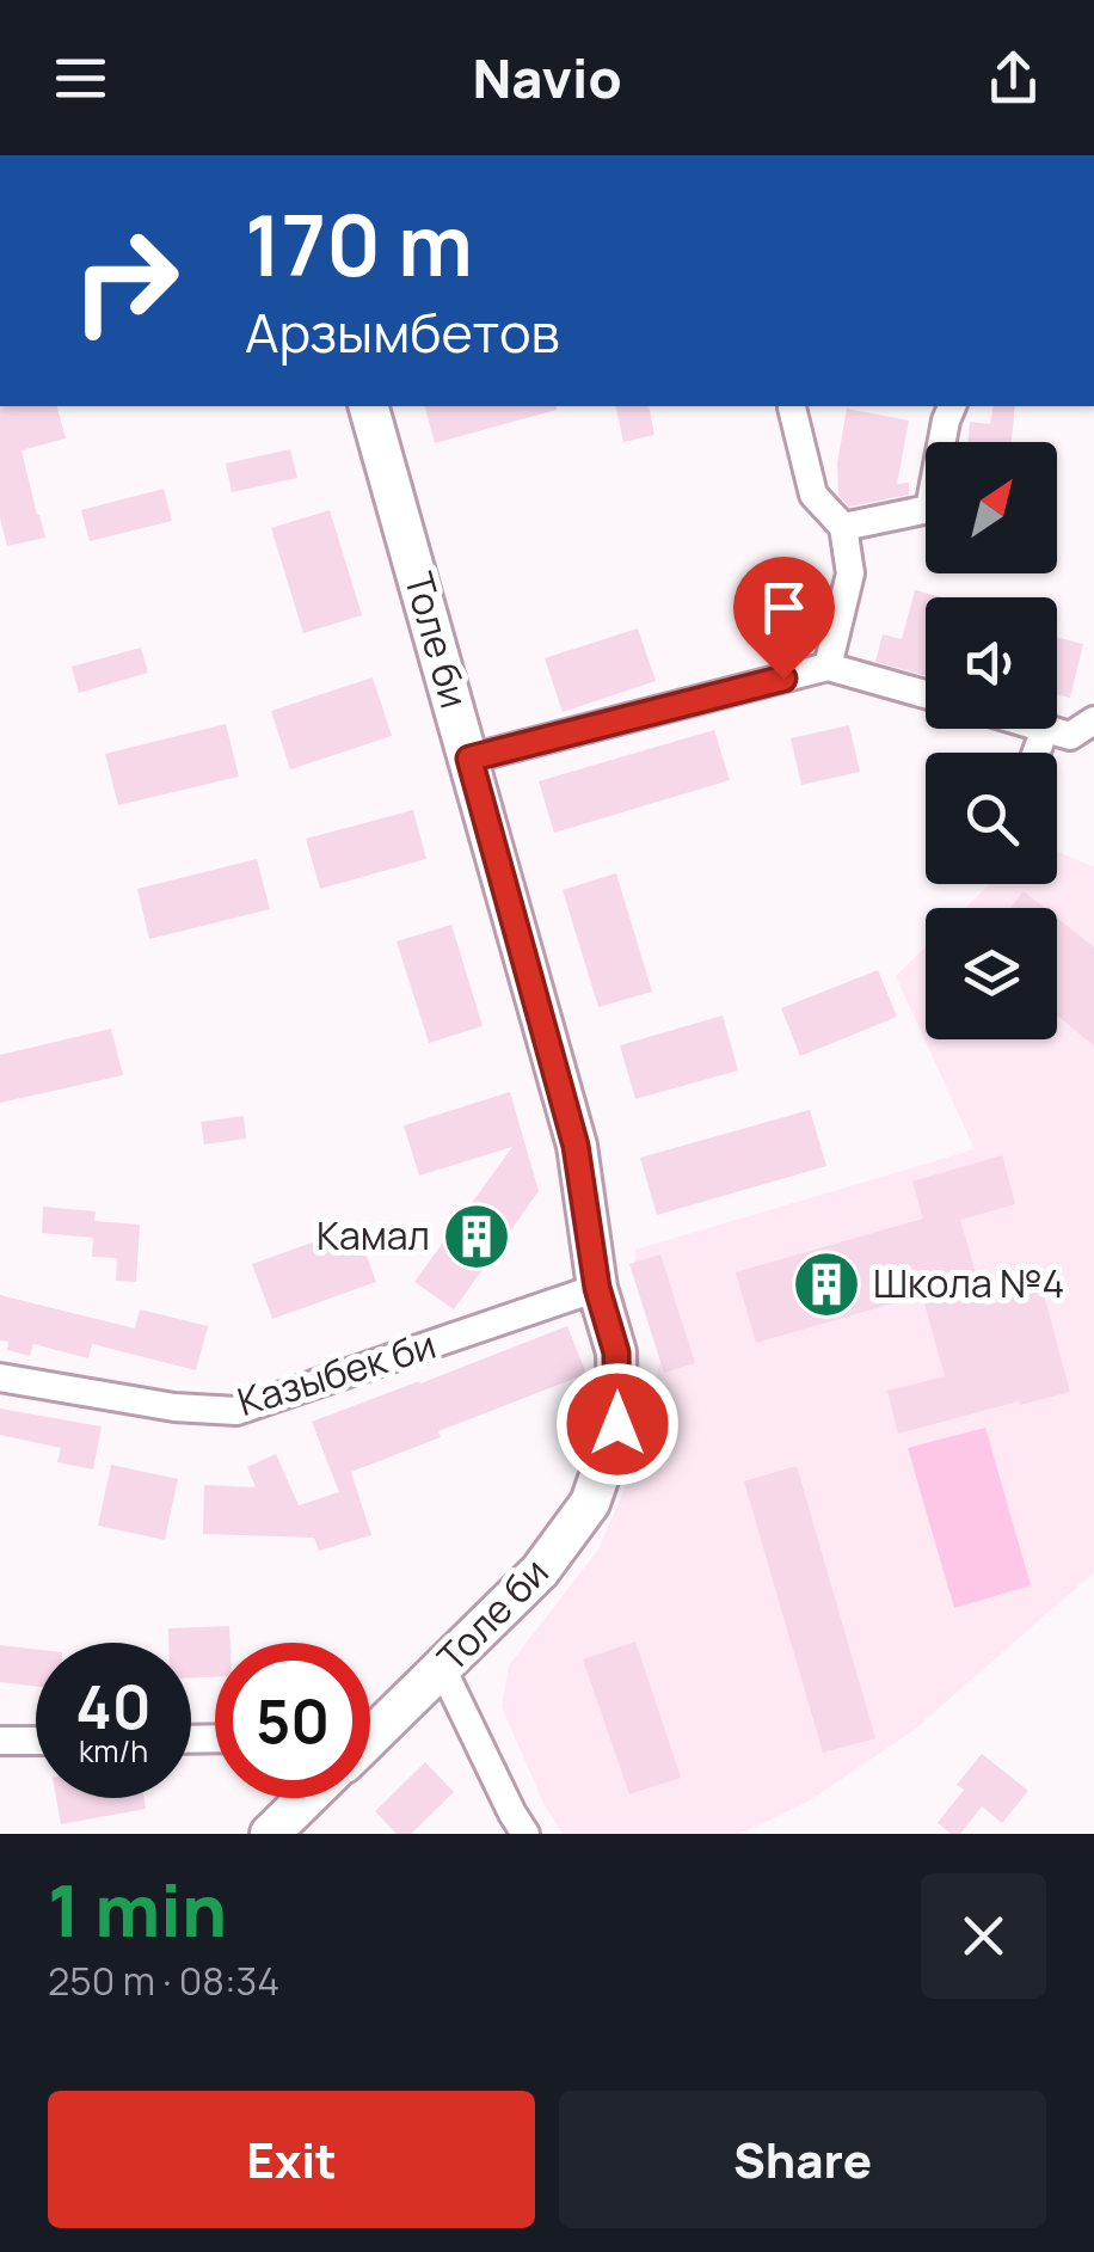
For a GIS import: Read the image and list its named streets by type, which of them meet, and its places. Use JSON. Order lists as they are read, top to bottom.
{
  "streets": {
    "main road": ["Толе би"],
    "street": ["Казыбек би"]
  },
  "crossings": [
    ["Толе би", "Казыбек би"]
  ],
  "places": {
    "building": ["Камал", "Школа №4"]
  },
  "north": "top right",
  "page": {
    "header": "Navio",
    "turn": ["170 m", "Арзымбетов"],
    "speed": "40 km/h",
    "limit": "50",
    "heading": ["1 min", "250 m · 08:34"],
    "buttons": ["Exit", "Share"]
  }
}
